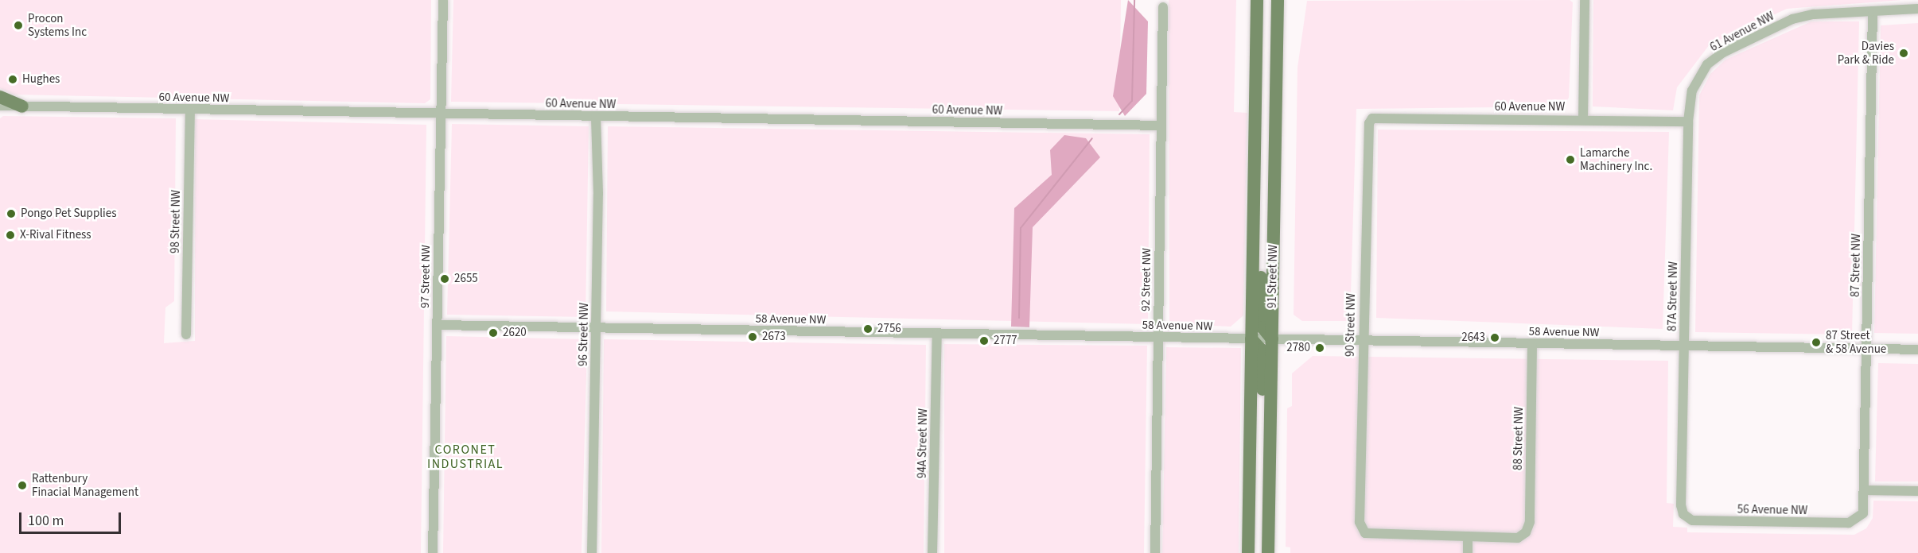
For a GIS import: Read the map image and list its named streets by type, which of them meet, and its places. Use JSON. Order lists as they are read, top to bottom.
{
  "streets": {
    "main road": ["91 Street NW"],
    "street": [
      "61 Avenue NW",
      "60 Avenue NW",
      "98 Street NW",
      "87 Street NW",
      "97 Street NW",
      "92 Street NW",
      "87A Street NW",
      "58 Avenue NW",
      "90 Street NW",
      "96 Street NW",
      "88 Street NW",
      "94A Street NW",
      "56 Avenue NW"
    ]
  },
  "crossings": [
    ["61 Avenue NW", "87 Street NW"],
    ["61 Avenue NW", "87A Street NW"],
    ["60 Avenue NW", "98 Street NW"],
    ["60 Avenue NW", "97 Street NW"],
    ["60 Avenue NW", "92 Street NW"],
    ["60 Avenue NW", "87A Street NW"],
    ["60 Avenue NW", "90 Street NW"],
    ["60 Avenue NW", "96 Street NW"],
    ["87 Street NW", "58 Avenue NW"],
    ["87 Street NW", "56 Avenue NW"],
    ["97 Street NW", "58 Avenue NW"],
    ["91 Street NW", "58 Avenue NW"],
    ["92 Street NW", "58 Avenue NW"],
    ["87A Street NW", "58 Avenue NW"],
    ["87A Street NW", "56 Avenue NW"],
    ["58 Avenue NW", "90 Street NW"],
    ["58 Avenue NW", "96 Street NW"],
    ["58 Avenue NW", "88 Street NW"],
    ["58 Avenue NW", "94A Street NW"],
    ["90 Street NW", "88 Street NW"]
  ],
  "districts": ["CORONET INDUSTRIAL"],
  "places": [
    "Procon Systems Inc",
    "Davies Park & Ride",
    "Hughes",
    "Lamarche Machinery Inc.",
    "Pongo Pet Supplies",
    "X-Rival Fitness",
    "2655",
    "2756",
    "2620",
    "2673",
    "2643",
    "2777",
    "87 Street & 58 Avenue",
    "2780",
    "Rattenbury Finacial Management"
  ],
  "scale_bar": "100 m"
}
